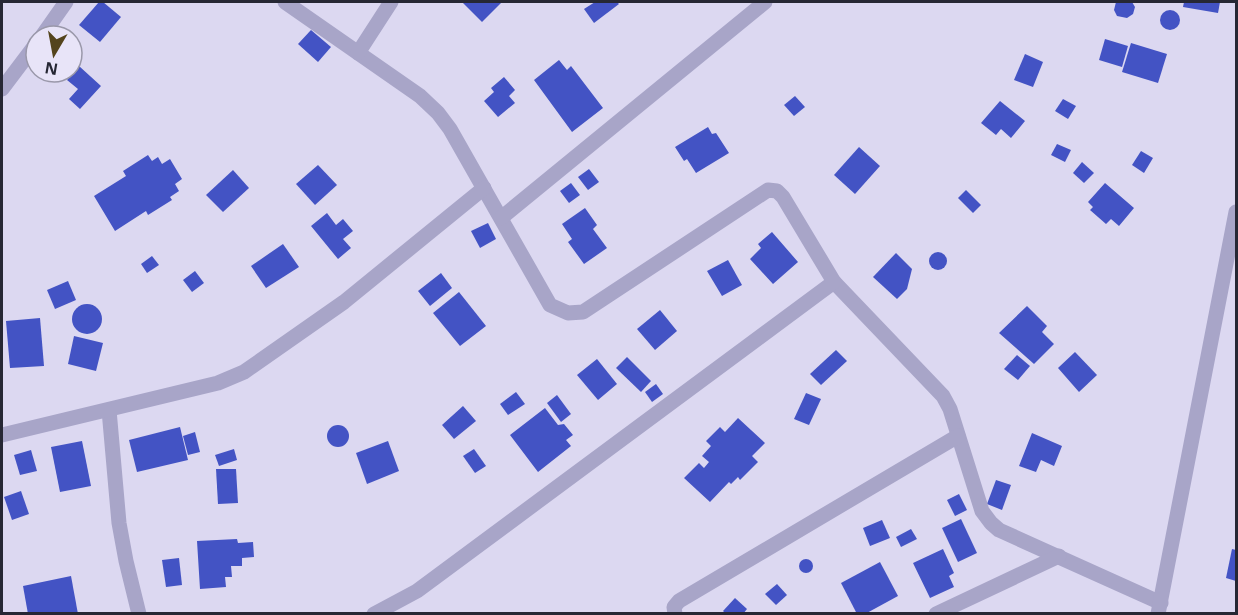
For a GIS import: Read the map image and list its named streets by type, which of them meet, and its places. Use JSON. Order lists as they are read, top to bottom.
{
  "north": "bottom"
}
